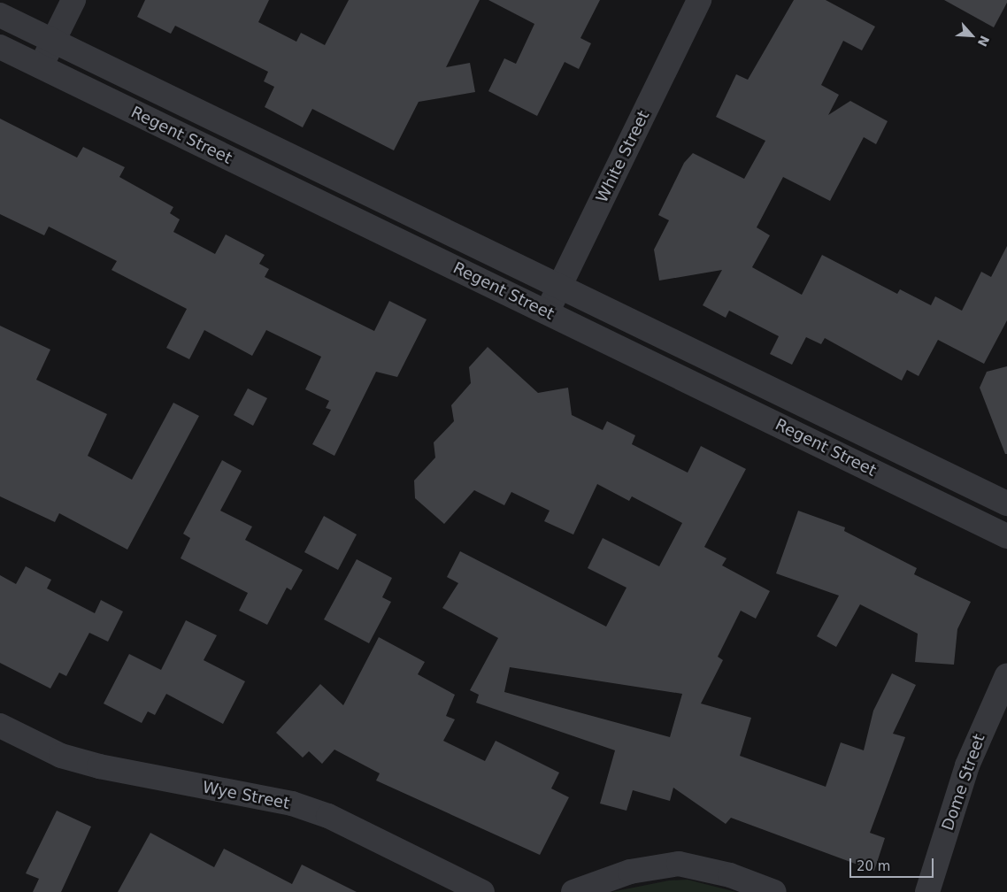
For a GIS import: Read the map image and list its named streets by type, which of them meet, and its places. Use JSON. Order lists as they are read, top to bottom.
{
  "streets": {
    "street": [
      "Regent Street",
      "White Street",
      "Dome Street",
      "Wye Street"
    ]
  },
  "crossings": [
    ["Regent Street", "White Street"]
  ],
  "scale_bar": "20 m",
  "north": "bottom right"
}
